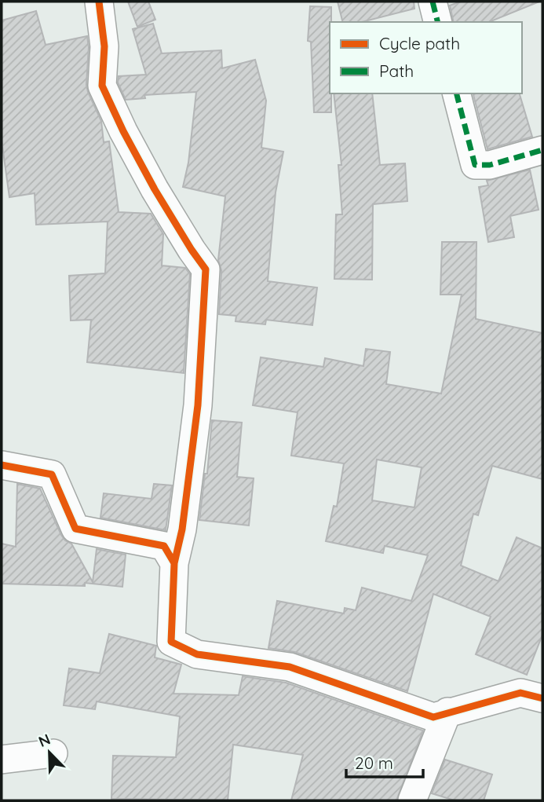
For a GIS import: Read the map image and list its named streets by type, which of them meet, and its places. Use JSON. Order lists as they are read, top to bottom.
{
  "legend": ["Cycle path", "Path"],
  "scale_bar": "20 m",
  "north": "top left"
}
